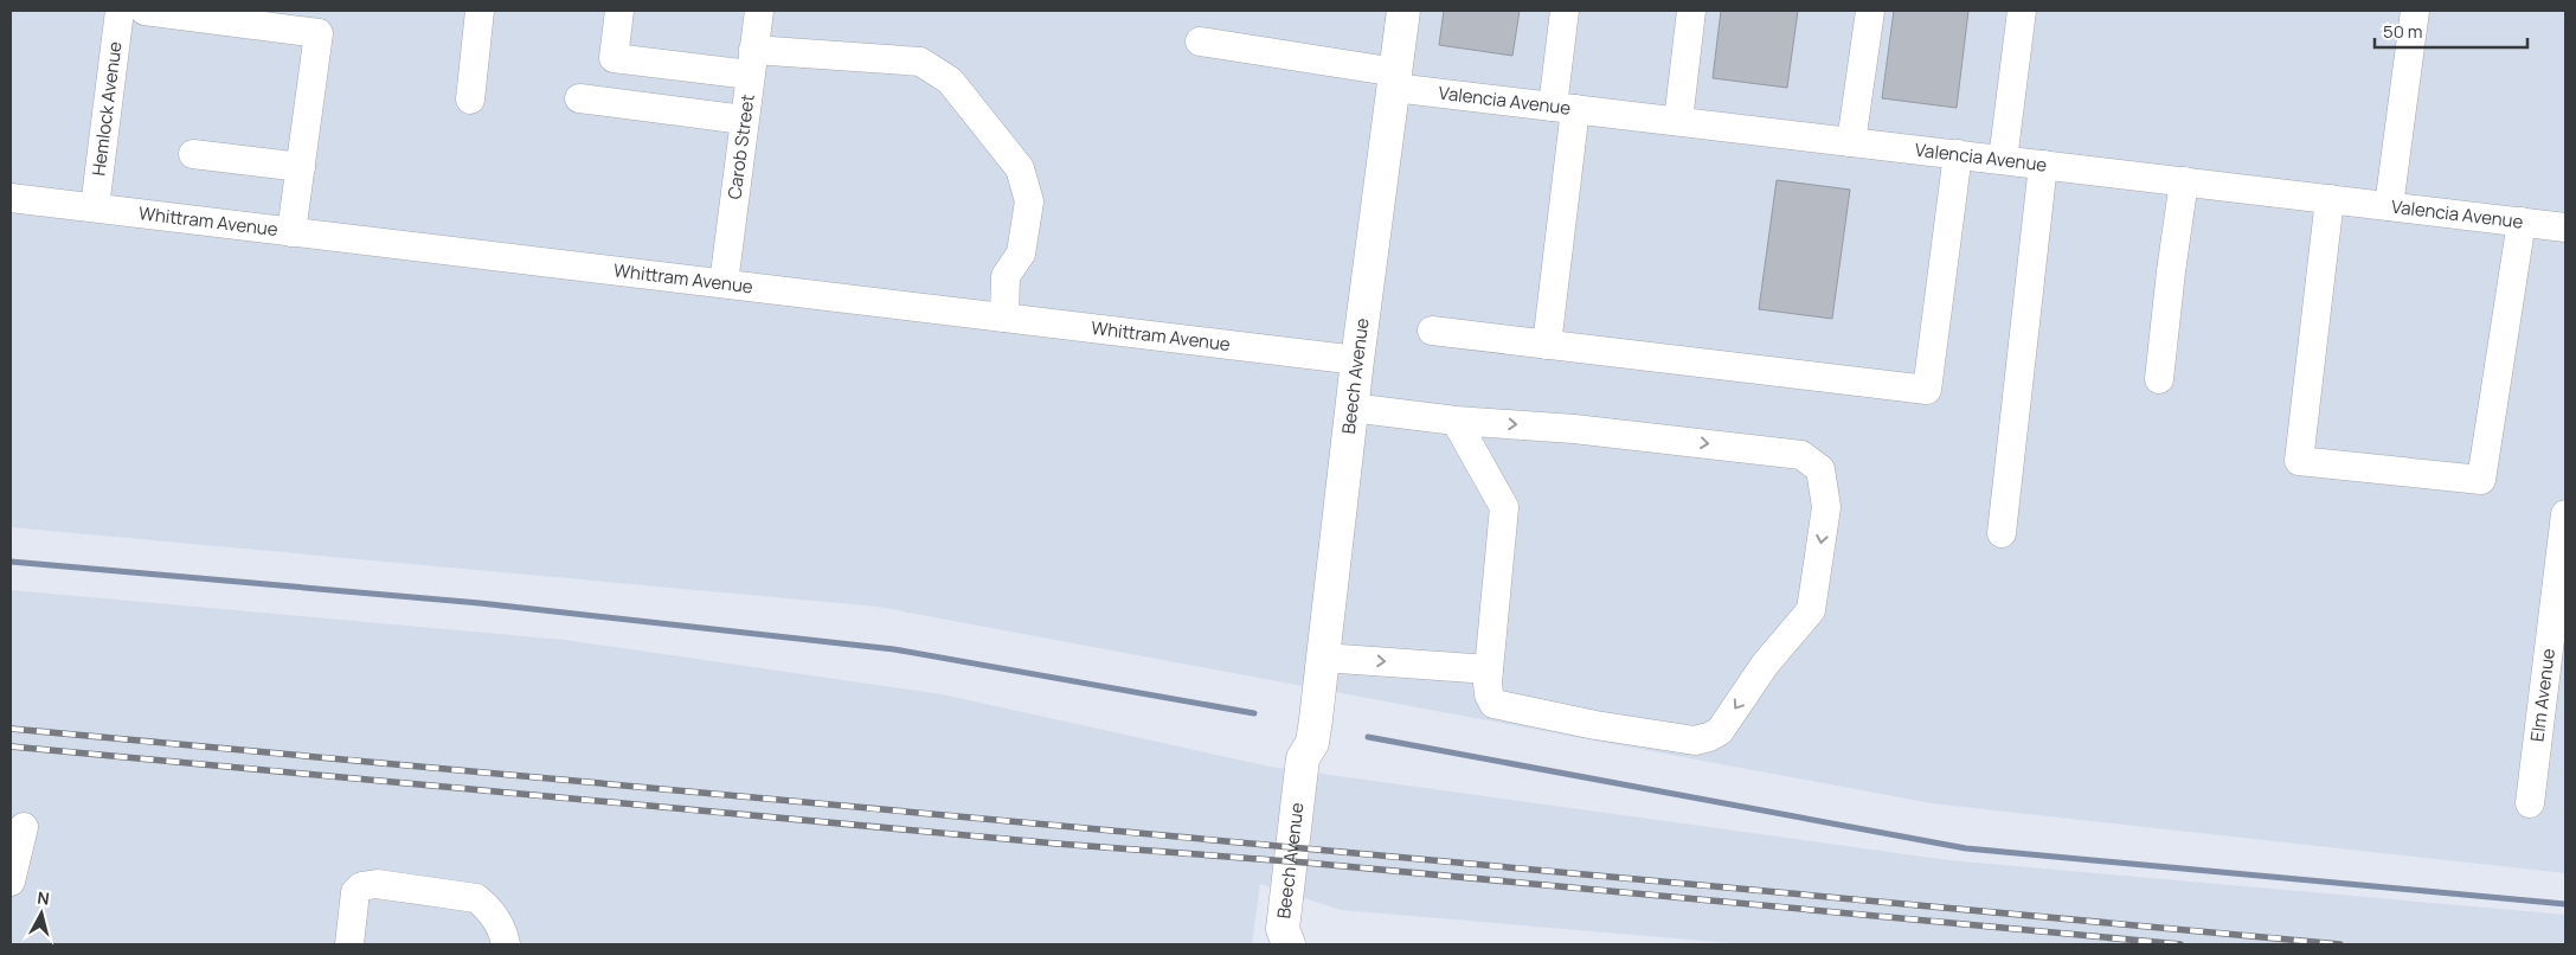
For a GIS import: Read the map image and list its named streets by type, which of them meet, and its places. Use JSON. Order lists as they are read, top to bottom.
{
  "streets": {
    "main road": ["Beech Avenue"],
    "street": [
      "Valencia Avenue",
      "Hemlock Avenue",
      "Carob Street",
      "Whittram Avenue",
      "Elm Avenue"
    ]
  },
  "crossings": [
    ["Valencia Avenue", "Beech Avenue"],
    ["Hemlock Avenue", "Whittram Avenue"],
    ["Carob Street", "Whittram Avenue"],
    ["Whittram Avenue", "Beech Avenue"]
  ],
  "scale_bar": "50 m",
  "north": "top"
}
